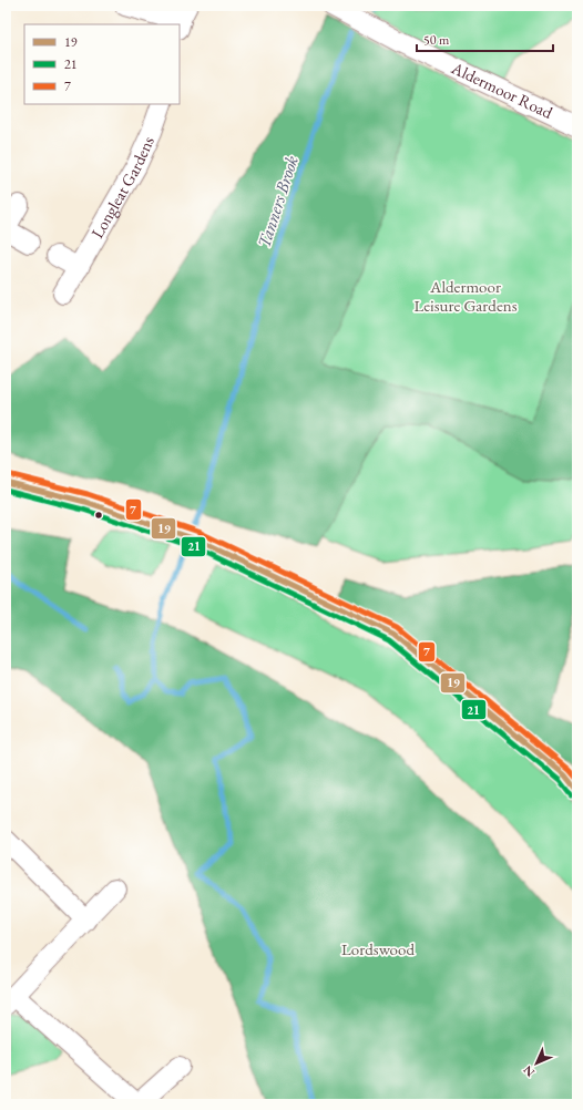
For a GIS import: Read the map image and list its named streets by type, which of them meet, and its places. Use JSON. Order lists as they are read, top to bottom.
{
  "streets": {
    "street": ["Aldermoor Road", "Longleat Gardens"]
  },
  "water": ["Tanners Brook"],
  "parks": ["Aldermoor Leisure Gardens", "Lordswood"],
  "lines": ["transit line 7", "transit line 19", "transit line 21"],
  "legend": ["19", "21", "7"],
  "scale_bar": "50 m",
  "north": "bottom left"
}
